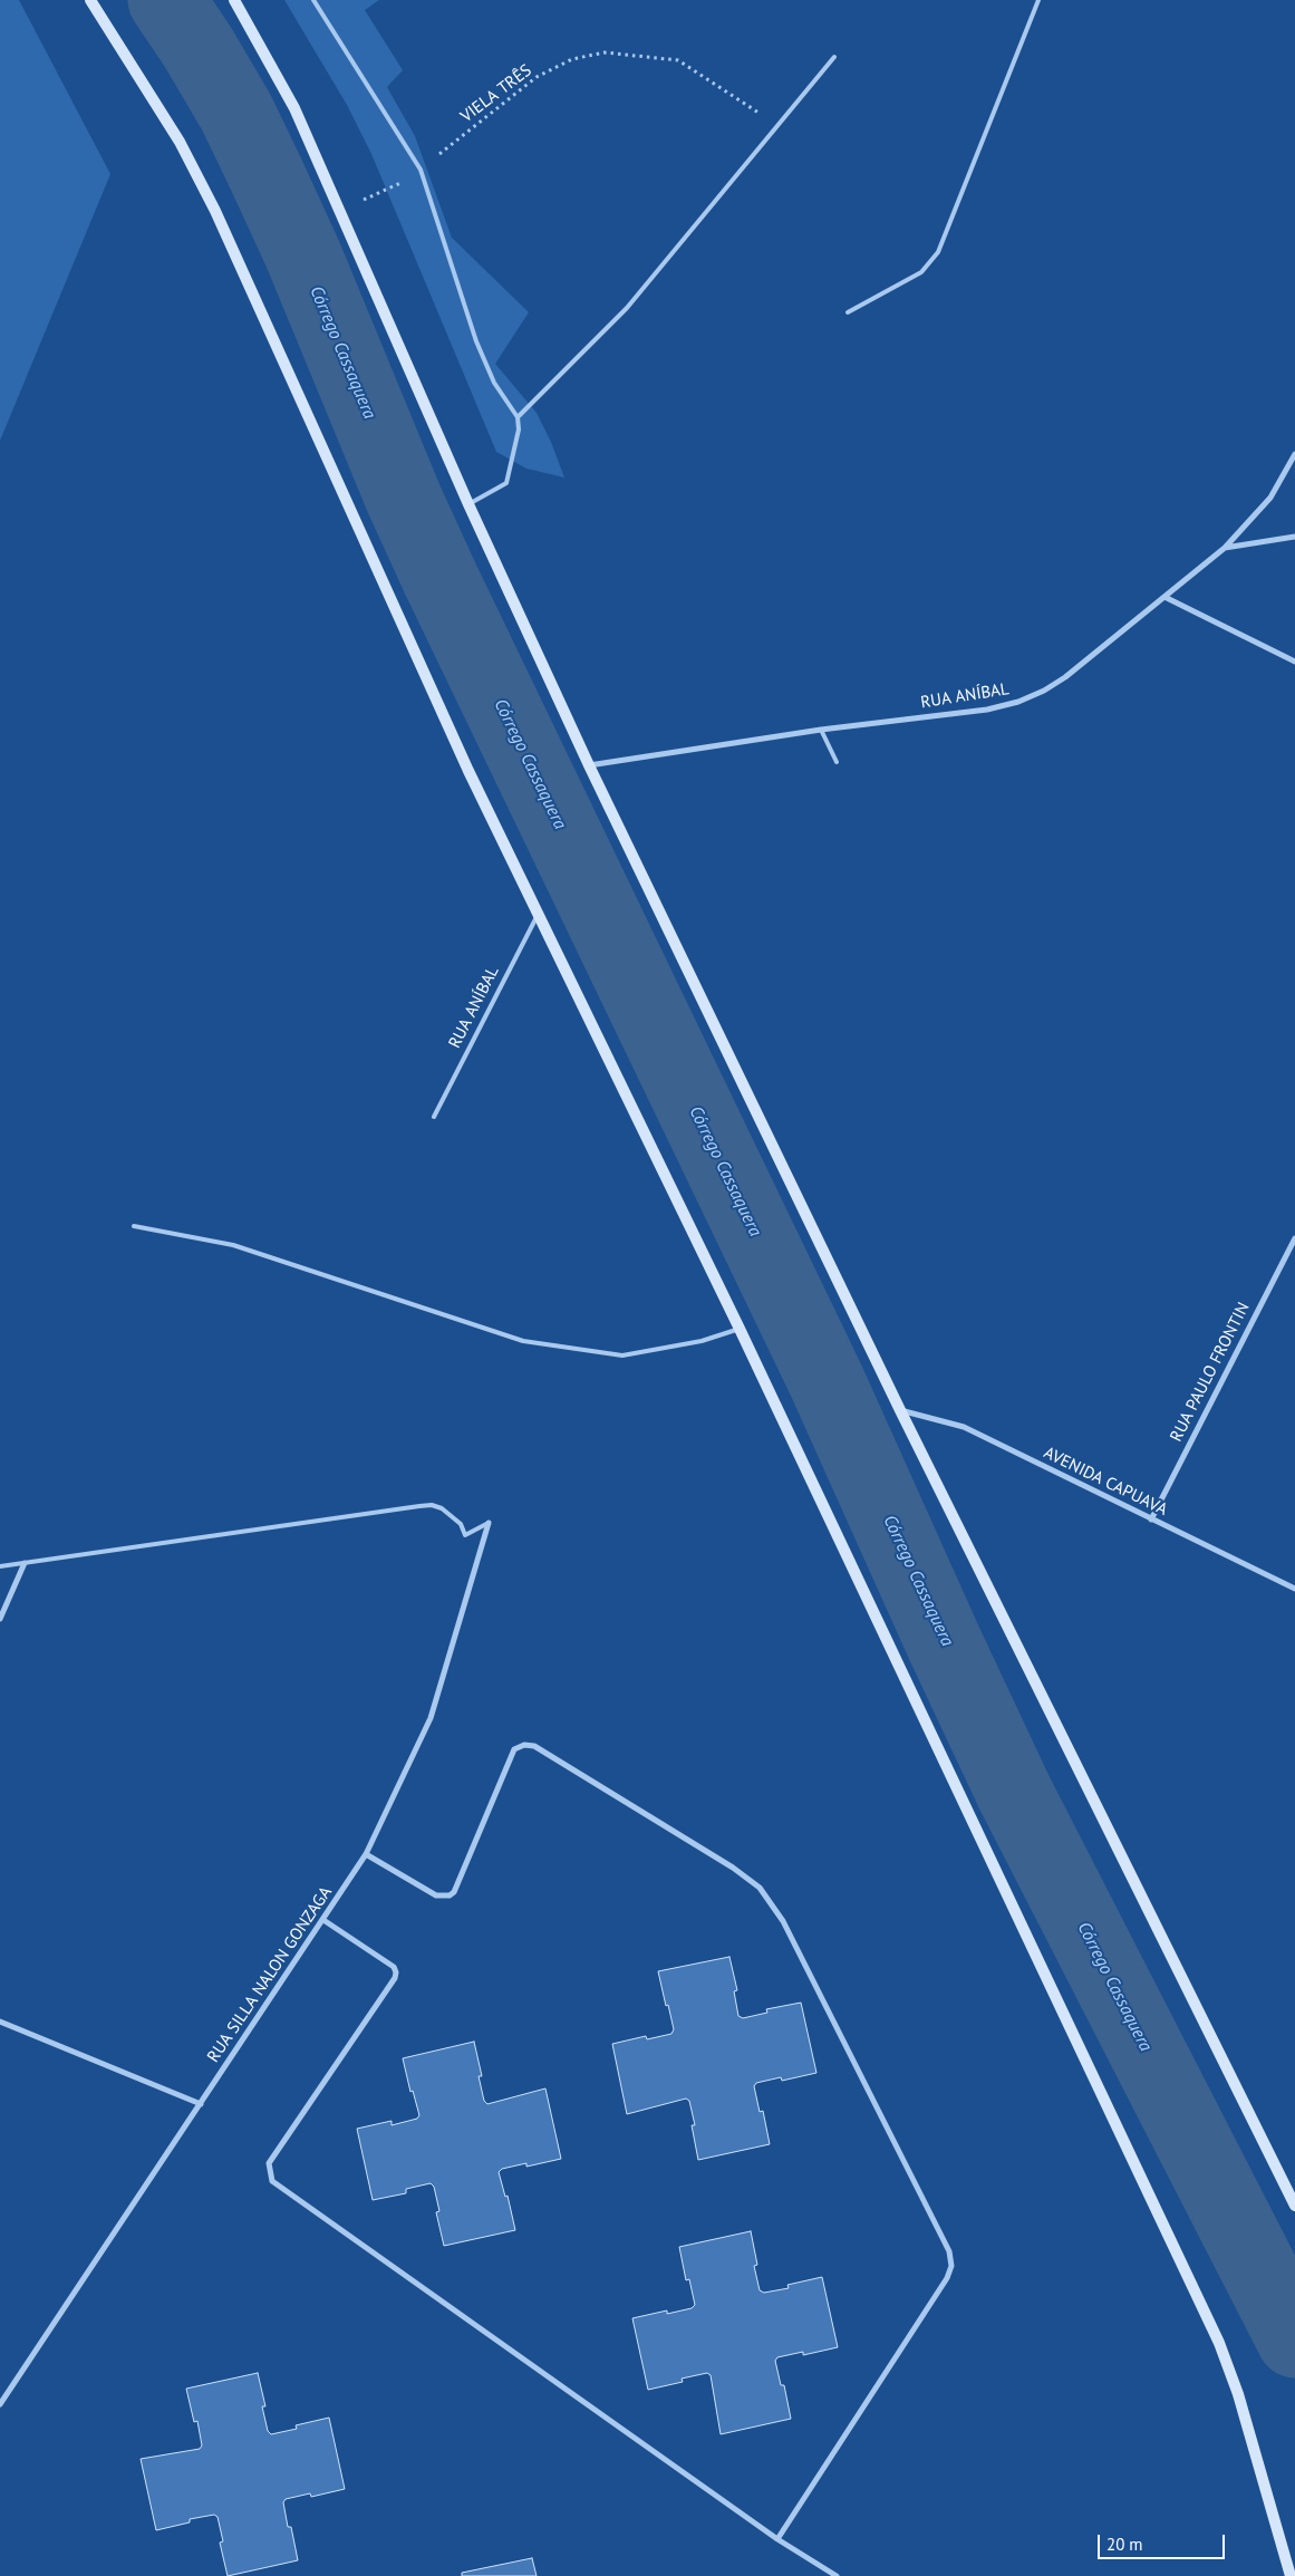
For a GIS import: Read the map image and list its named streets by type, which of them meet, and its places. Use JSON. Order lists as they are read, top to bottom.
{
  "streets": {
    "street": [
      "RUA ANÍBAL",
      "RUA PAULO FRONTIN",
      "AVENIDA CAPUAVA",
      "RUA SILLA NALON GONZAGA"
    ],
    "path": ["VIELA TRÊS"]
  },
  "crossings": [
    ["RUA PAULO FRONTIN", "AVENIDA CAPUAVA"]
  ],
  "water": ["Córrego Cassaquera"],
  "scale_bar": "20 m"
}
